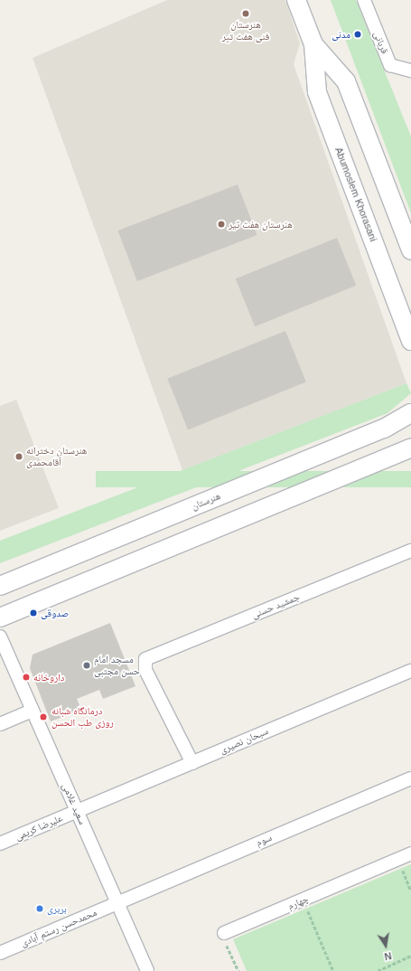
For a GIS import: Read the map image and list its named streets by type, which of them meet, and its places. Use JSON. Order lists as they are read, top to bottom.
{
  "streets": {
    "main road": ["Abumoslem Khorasani", "هنرستان"],
    "street": [
      "قربانی",
      "جمشید حسنی",
      "سبحان نصیری",
      "سعید غلامی",
      "علیرضا کریمی",
      "سوم",
      "چهارم",
      "محمدحسن رستم آبادی"
    ]
  },
  "crossings": [
    ["جمشید حسنی", "سبحان نصیری"],
    ["سبحان نصیری", "سعید غلامی"],
    ["سبحان نصیری", "علیرضا کریمی"],
    ["سعید غلامی", "علیرضا کریمی"],
    ["سعید غلامی", "سوم"],
    ["سعید غلامی", "محمدحسن رستم آبادی"],
    ["سوم", "محمدحسن رستم آبادی"]
  ],
  "places": [
    "هنرستان فنی هفت تیر",
    "مدنی",
    "هنرستان هفت تیر",
    "هنرستان دخترانه آقامحمدی",
    "صدوقی",
    "مسجد امام حسن مجتبی",
    "داروخانه",
    "درمانگاه شبانه روزی طب الحسن",
    "بربری"
  ],
  "north": "bottom"
}
